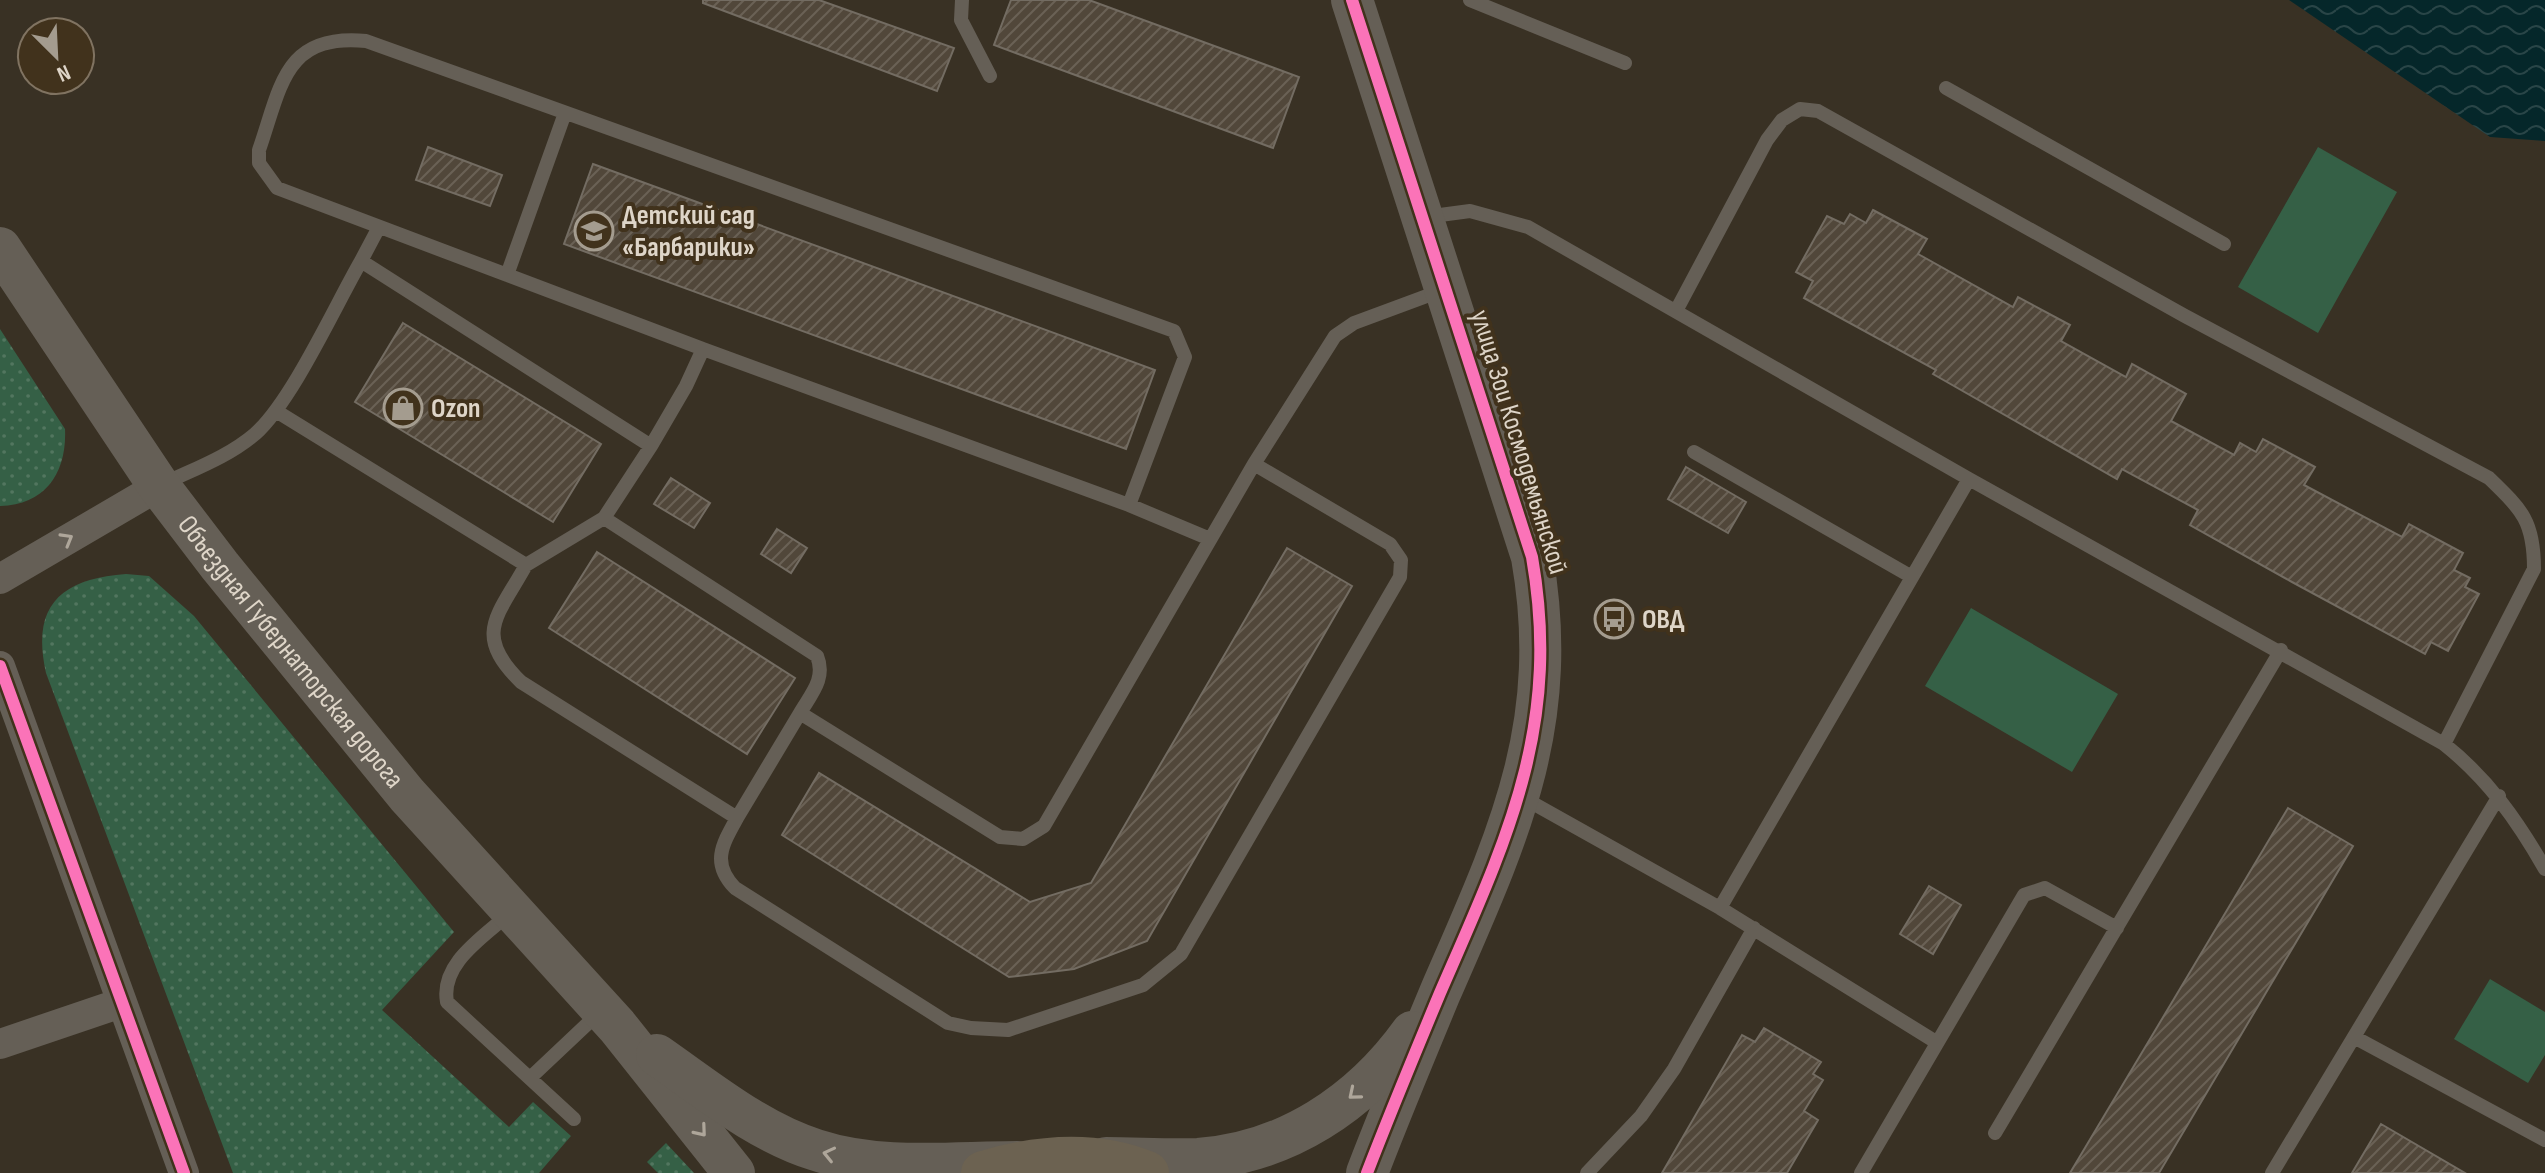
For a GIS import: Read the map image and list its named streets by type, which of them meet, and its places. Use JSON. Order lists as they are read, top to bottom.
{
  "streets": {
    "street": ["улица Зои Космодемьянской", "Объездная Губернаторская дорога"]
  },
  "places": {
    "school or university": ["Детский сад «Барбарики»"],
    "shop": ["Ozon"],
    "bus stop": ["ОВД"]
  },
  "north": "bottom right"
}
